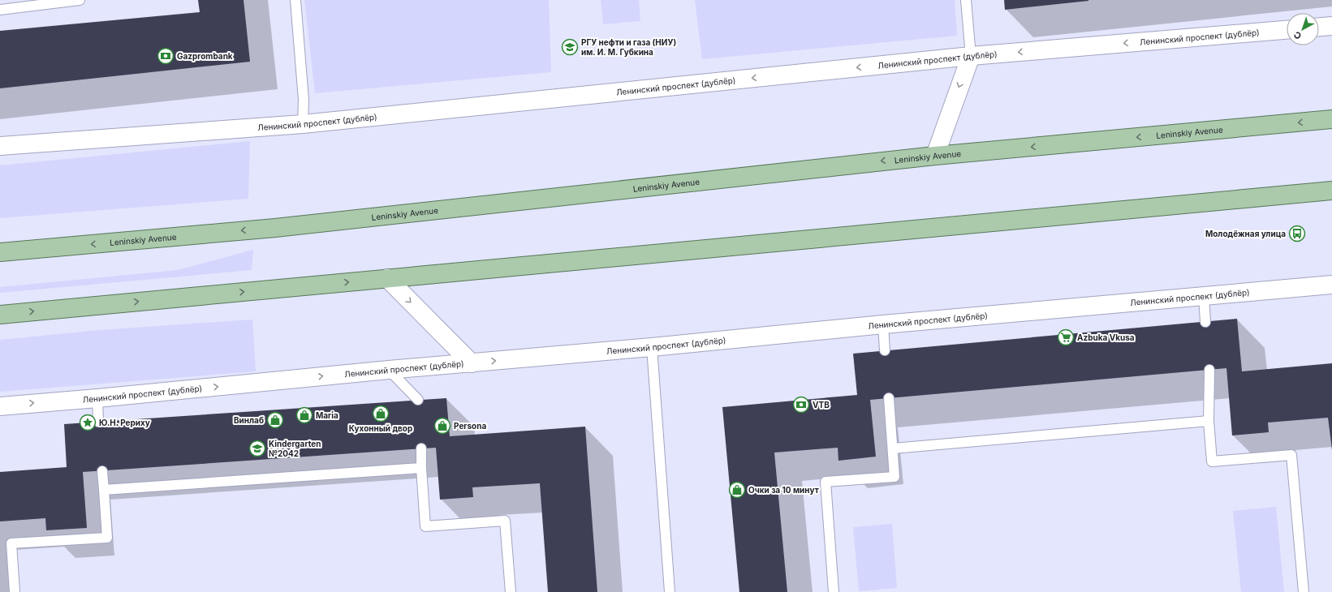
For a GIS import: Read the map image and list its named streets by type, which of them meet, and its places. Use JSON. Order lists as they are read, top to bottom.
{
  "streets": {
    "main road": ["Leninskiy Avenue"],
    "street": ["Ленинский проспект (дублёр)"]
  },
  "places": {
    "school or university": ["РГУ нефти и газа (НИУ) им. И. М. Губкина", "Kindergarten №2042"],
    "bank": ["Gazprombank", "VTB"],
    "bus stop": ["Молодёжная улица"],
    "supermarket": ["Azbuka Vkusa"],
    "shop": [
      "Кухонный двор",
      "Maria",
      "Винлаб",
      "Persona",
      "Очки за 10 минут"
    ],
    "place": ["Ю.Н. Рериху"]
  },
  "north": "bottom left"
}
